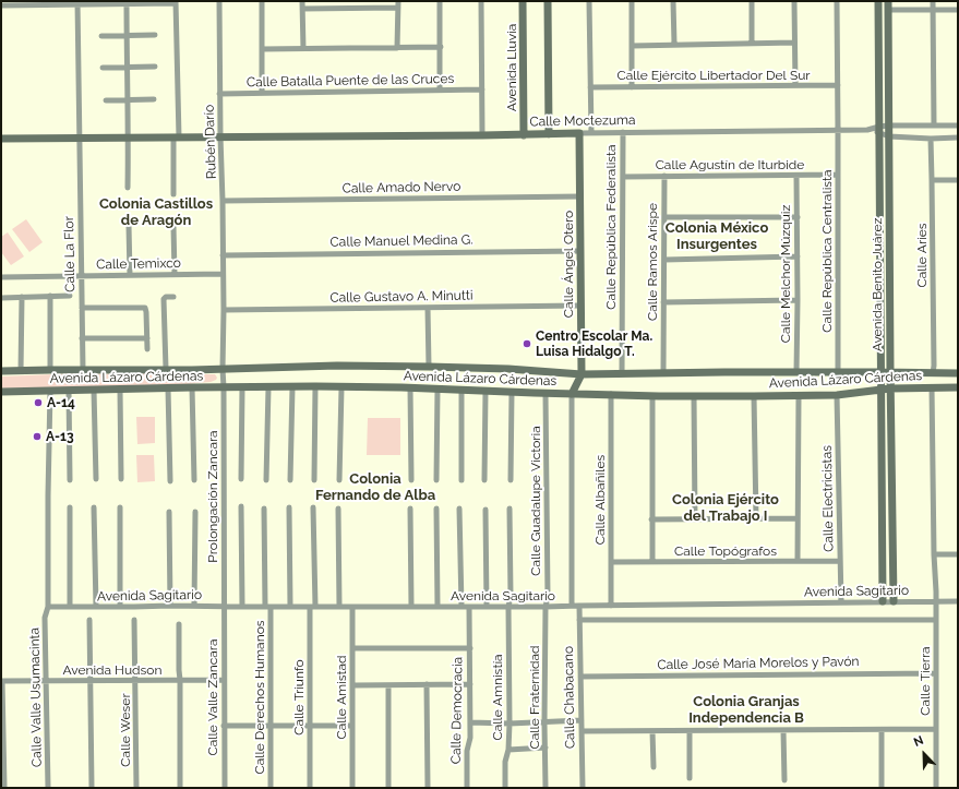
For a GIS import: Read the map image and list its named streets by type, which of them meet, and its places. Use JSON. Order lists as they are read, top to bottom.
{
  "streets": {
    "street": [
      "Avenida Lluvia",
      "Calle Ejército Libertador Del Sur",
      "Calle Batalla Puente de las Cruces",
      "Calle Moctezuma",
      "Rubén Darío",
      "Calle Agustín de Iturbide",
      "Calle Amado Nervo",
      "Calle República Federalista",
      "Calle Manuel Medina G.",
      "Calle República Centralista",
      "Calle La Flor",
      "Calle Aries",
      "Calle Ramos Arispe",
      "Calle Temixco",
      "Calle Ángel Otero",
      "Calle Melchor Múzquiz",
      "Avenida Benito Juárez",
      "Calle Gustavo A. Minutti",
      "Avenida Lázaro Cárdenas",
      "Prolongación Zancara",
      "Calle Electricistas",
      "Calle Albañiles",
      "Calle Guadalupe Victoria",
      "Calle Topógrafos",
      "Avenida Sagitario",
      "Calle José María Morelos y Pavón",
      "Avenida Hudson",
      "Calle Tierra",
      "Calle Valle Usumacinta",
      "Calle Valle Zancara",
      "Calle Derechos Humanos",
      "Calle Triunfo",
      "Calle Amistad",
      "Calle Amnistía",
      "Calle Fraternidad",
      "Calle Chabacano",
      "Calle Democracia",
      "Calle Weser"
    ]
  },
  "crossings": [
    ["Avenida Lluvia", "Calle Moctezuma"],
    ["Calle Ejército Libertador Del Sur", "Calle República Centralista"],
    ["Calle Batalla Puente de las Cruces", "Rubén Darío"],
    ["Calle Moctezuma", "Rubén Darío"],
    ["Calle Moctezuma", "Calle República Federalista"],
    ["Calle Moctezuma", "Calle República Centralista"],
    ["Calle Moctezuma", "Calle La Flor"],
    ["Calle Moctezuma", "Calle Aries"],
    ["Calle Moctezuma", "Calle Ángel Otero"],
    ["Calle Moctezuma", "Avenida Benito Juárez"],
    ["Rubén Darío", "Calle Amado Nervo"],
    ["Rubén Darío", "Calle Manuel Medina G."],
    ["Rubén Darío", "Calle Temixco"],
    ["Rubén Darío", "Calle Gustavo A. Minutti"],
    ["Rubén Darío", "Avenida Lázaro Cárdenas"],
    ["Rubén Darío", "Prolongación Zancara"],
    ["Calle Agustín de Iturbide", "Calle República Federalista"],
    ["Calle Agustín de Iturbide", "Calle República Centralista"],
    ["Calle Agustín de Iturbide", "Calle Ramos Arispe"],
    ["Calle Agustín de Iturbide", "Calle Melchor Múzquiz"],
    ["Calle Amado Nervo", "Calle Ángel Otero"],
    ["Calle República Federalista", "Avenida Lázaro Cárdenas"],
    ["Calle Manuel Medina G.", "Calle Ángel Otero"],
    ["Calle República Centralista", "Avenida Lázaro Cárdenas"],
    ["Calle La Flor", "Calle Temixco"],
    ["Calle La Flor", "Avenida Lázaro Cárdenas"],
    ["Calle Aries", "Avenida Lázaro Cárdenas"],
    ["Calle Ramos Arispe", "Avenida Lázaro Cárdenas"],
    ["Calle Ángel Otero", "Calle Gustavo A. Minutti"],
    ["Calle Ángel Otero", "Avenida Lázaro Cárdenas"],
    ["Calle Melchor Múzquiz", "Avenida Lázaro Cárdenas"],
    ["Avenida Benito Juárez", "Avenida Lázaro Cárdenas"],
    ["Avenida Benito Juárez", "Avenida Sagitario"],
    ["Avenida Lázaro Cárdenas", "Prolongación Zancara"],
    ["Avenida Lázaro Cárdenas", "Calle Electricistas"],
    ["Avenida Lázaro Cárdenas", "Calle Albañiles"],
    ["Avenida Lázaro Cárdenas", "Calle Guadalupe Victoria"],
    ["Avenida Lázaro Cárdenas", "Calle Valle Usumacinta"],
    ["Prolongación Zancara", "Avenida Sagitario"],
    ["Prolongación Zancara", "Calle Valle Zancara"],
    ["Calle Electricistas", "Calle Topógrafos"],
    ["Calle Electricistas", "Avenida Sagitario"],
    ["Calle Albañiles", "Calle Topógrafos"],
    ["Calle Albañiles", "Avenida Sagitario"],
    ["Calle Guadalupe Victoria", "Avenida Sagitario"],
    ["Calle Guadalupe Victoria", "Calle Fraternidad"],
    ["Avenida Sagitario", "Calle Tierra"],
    ["Avenida Sagitario", "Calle Valle Usumacinta"],
    ["Avenida Sagitario", "Calle Valle Zancara"],
    ["Avenida Sagitario", "Calle Derechos Humanos"],
    ["Avenida Sagitario", "Calle Triunfo"],
    ["Avenida Sagitario", "Calle Amistad"],
    ["Avenida Sagitario", "Calle Amnistía"],
    ["Avenida Sagitario", "Calle Fraternidad"],
    ["Avenida Sagitario", "Calle Chabacano"],
    ["Avenida Sagitario", "Calle Democracia"],
    ["Calle José María Morelos y Pavón", "Calle Tierra"],
    ["Calle José María Morelos y Pavón", "Calle Chabacano"],
    ["Avenida Hudson", "Calle Valle Usumacinta"],
    ["Avenida Hudson", "Calle Valle Zancara"],
    ["Avenida Hudson", "Calle Weser"]
  ],
  "districts": [
    "Colonia Castillos de Aragón",
    "Colonia México Insurgentes",
    "Colonia Fernando de Alba",
    "Colonia Ejército del Trabajo I",
    "Colonia Granjas Independencia B"
  ],
  "places": ["Centro Escolar Ma. Luisa Hidalgo T.", "A-14", "A-13"],
  "north": "top left"
}
